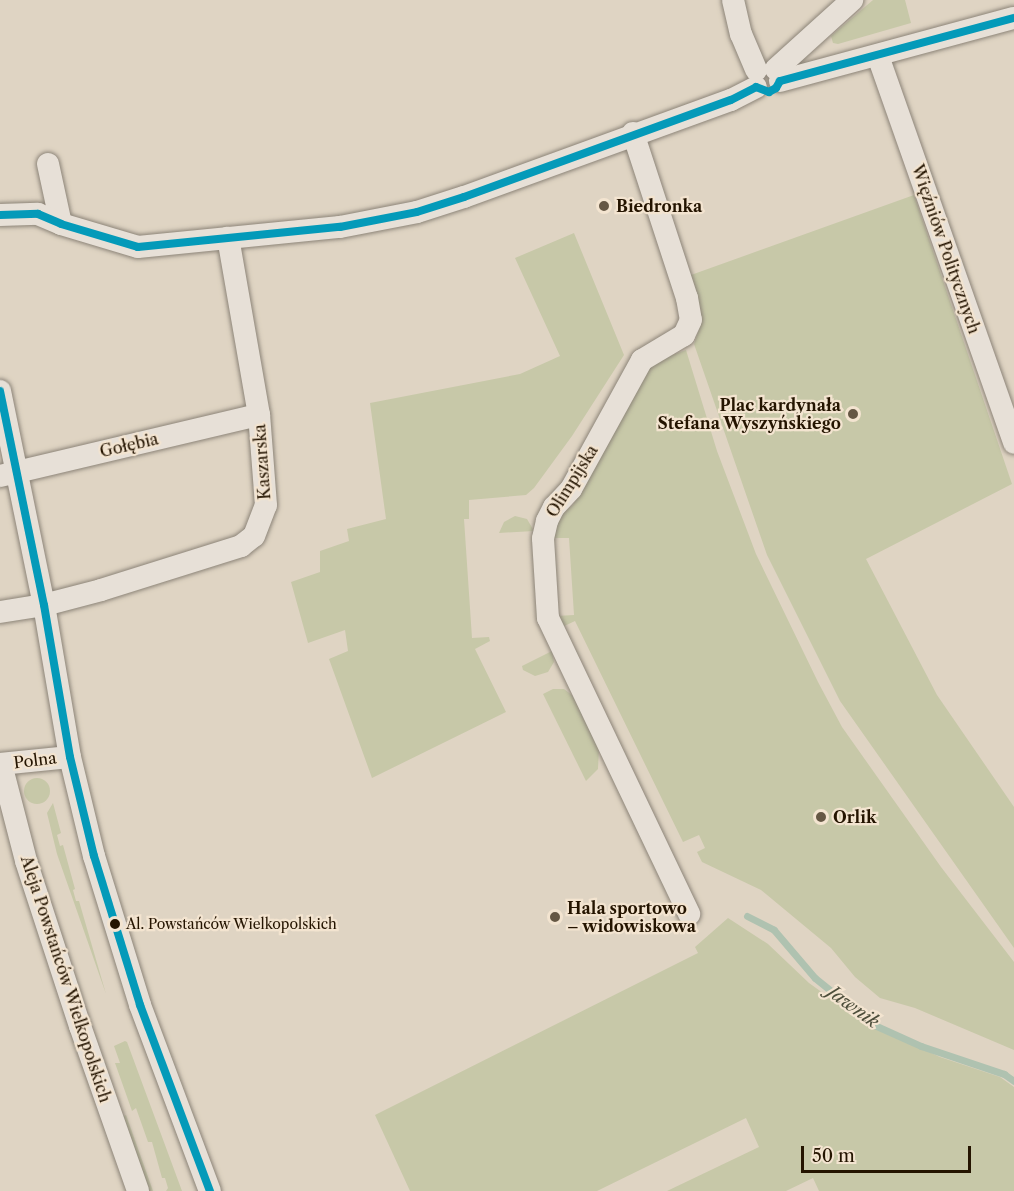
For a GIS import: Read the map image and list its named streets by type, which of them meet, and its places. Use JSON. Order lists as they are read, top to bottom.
{
  "streets": {
    "street": [
      "Więźniów Politycznych",
      "Gołębia",
      "Kaszarska",
      "Olimpijska",
      "Polna",
      "Aleja Powstańców Wielkopolskich"
    ]
  },
  "crossings": [
    ["Gołębia", "Kaszarska"],
    ["Polna", "Aleja Powstańców Wielkopolskich"]
  ],
  "water": ["Jawnik"],
  "places": [
    "Biedronka",
    "Plac kardynała Stefana Wyszyńskiego",
    "Orlik",
    "Hala sportowo – widowiskowa",
    "Al. Powstańców Wielkopolskich"
  ],
  "scale_bar": "50 m"
}
